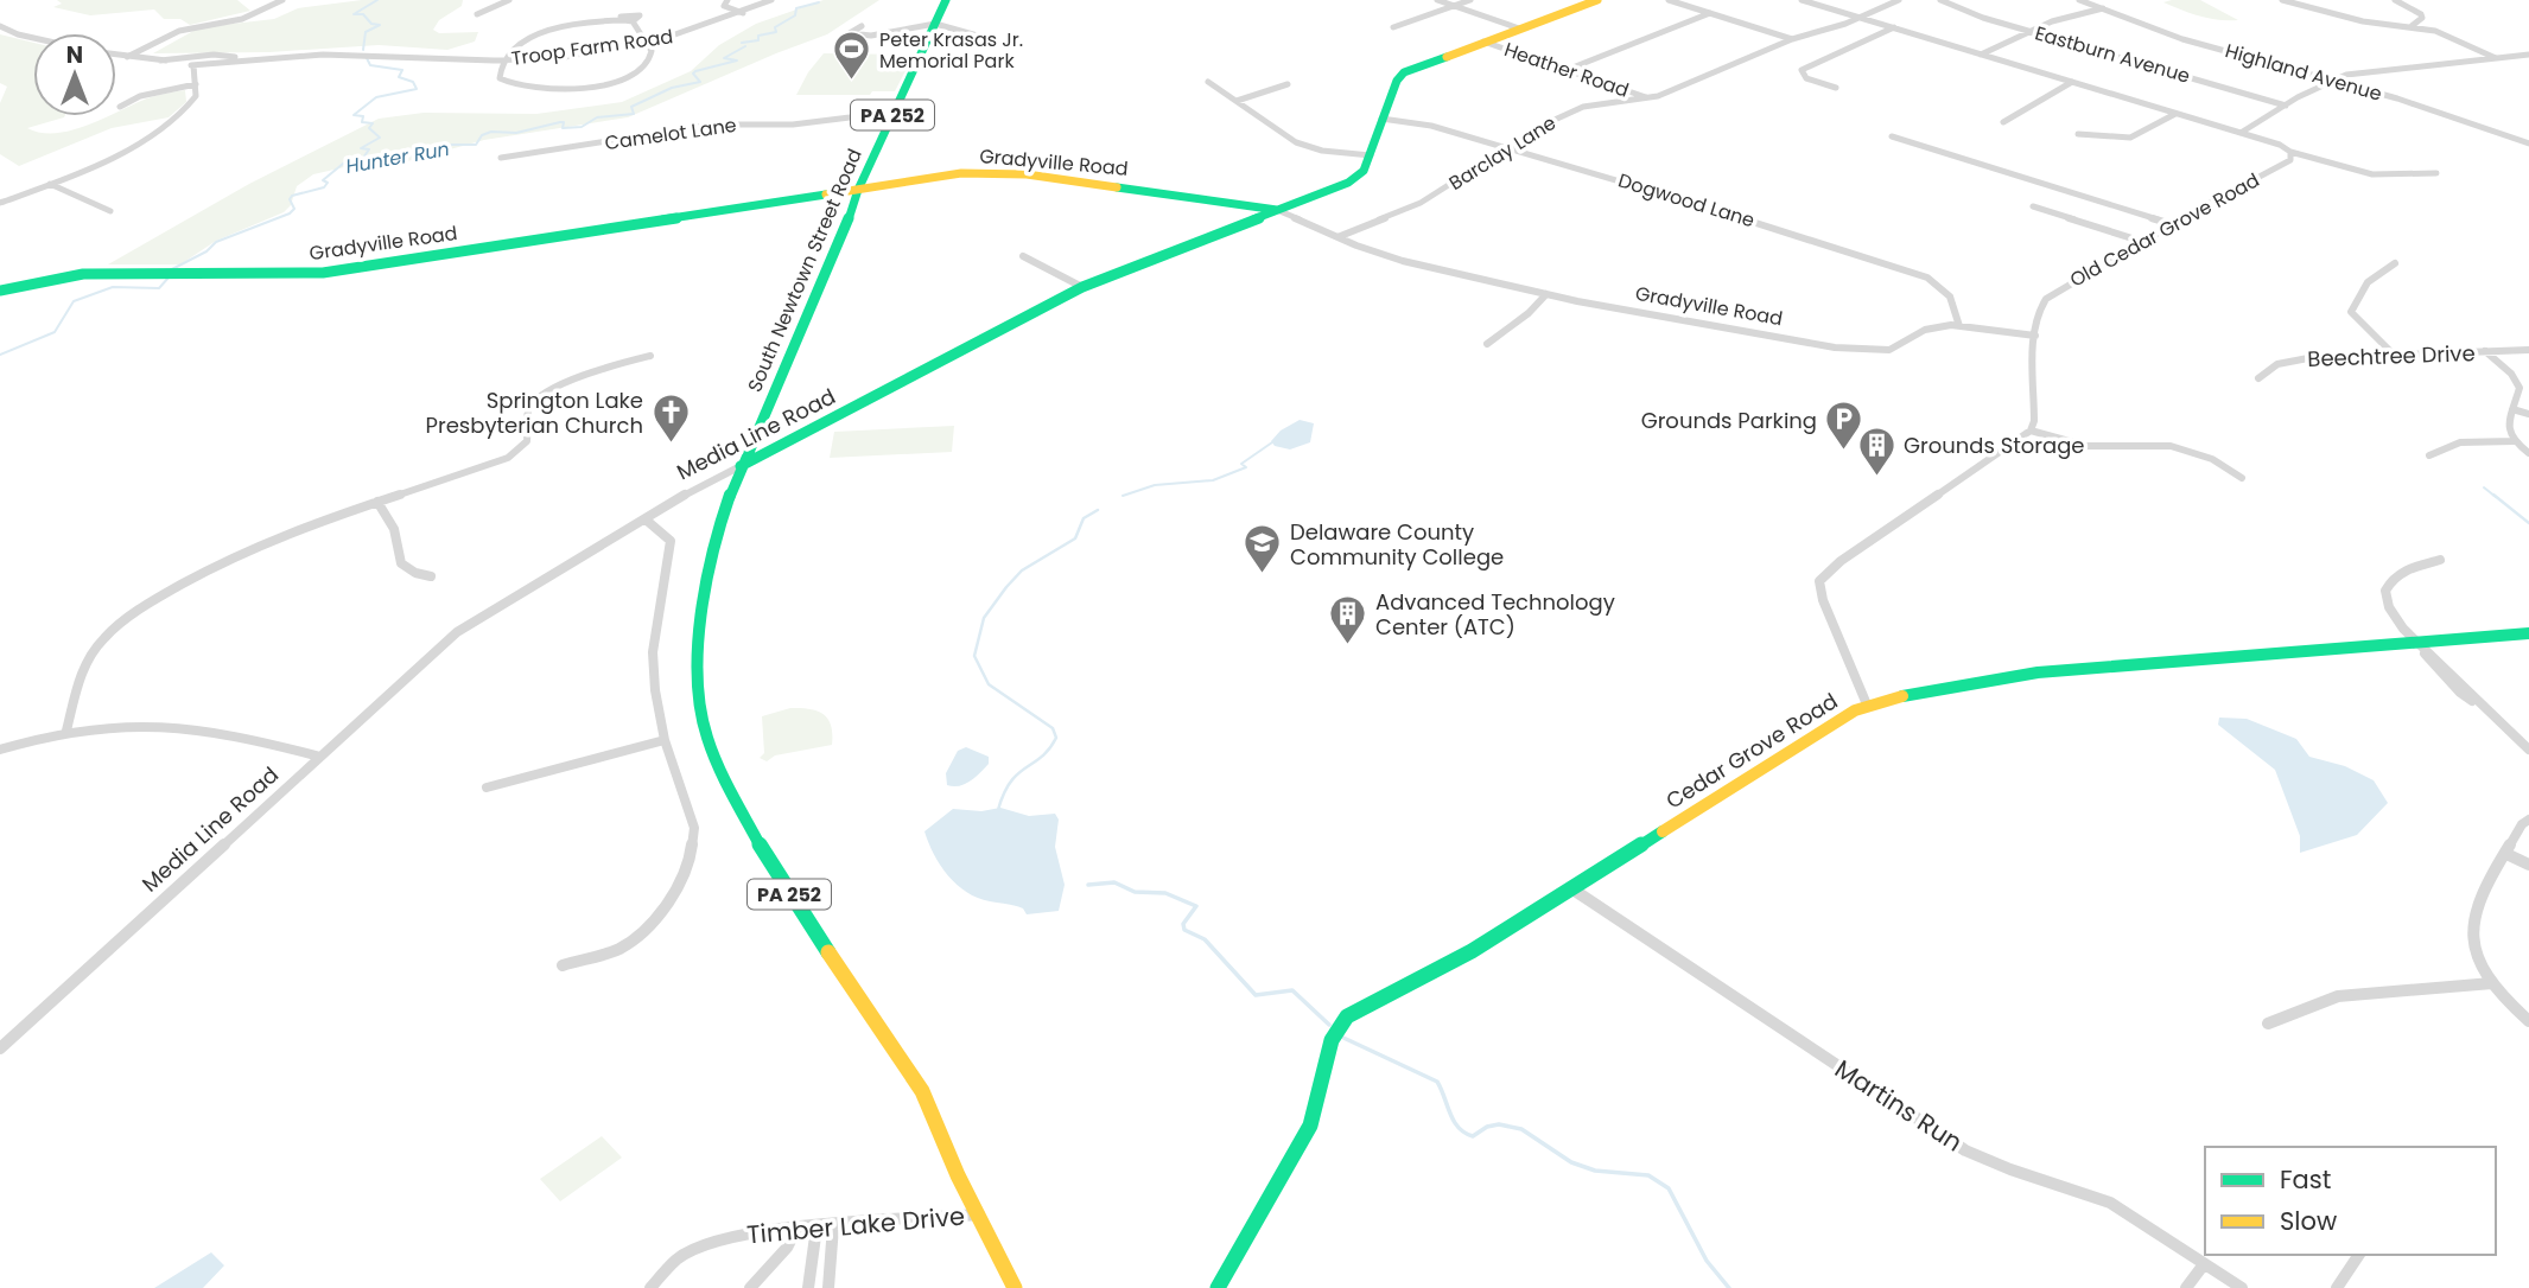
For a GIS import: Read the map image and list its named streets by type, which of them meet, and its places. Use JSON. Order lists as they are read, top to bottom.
{
  "streets": {
    "main road": [
      "PA 252",
      "Gradyville Road",
      "South Newtown Street Road",
      "Media Line Road",
      "Cedar Grove Road"
    ],
    "street": [
      "Troop Farm Road",
      "Eastburn Avenue",
      "Heather Road",
      "Highland Avenue",
      "Camelot Lane",
      "Barclay Lane",
      "Dogwood Lane",
      "Old Cedar Grove Road",
      "Beechtree Drive",
      "Martins Run",
      "Timber Lake Drive"
    ]
  },
  "crossings": [
    ["Heather Road", "Barclay Lane"],
    ["Heather Road", "Media Line Road"],
    ["PA 252", "South Newtown Street Road"],
    ["PA 252", "Media Line Road"],
    ["PA 252", "Timber Lake Drive"],
    ["Camelot Lane", "South Newtown Street Road"],
    ["Barclay Lane", "Gradyville Road"],
    ["Barclay Lane", "Dogwood Lane"],
    ["Barclay Lane", "Old Cedar Grove Road"],
    ["Gradyville Road", "Dogwood Lane"],
    ["Gradyville Road", "Old Cedar Grove Road"],
    ["Gradyville Road", "South Newtown Street Road"],
    ["Gradyville Road", "Media Line Road"],
    ["Dogwood Lane", "Media Line Road"],
    ["South Newtown Street Road", "Media Line Road"],
    ["Cedar Grove Road", "Martins Run"]
  ],
  "water": ["Hunter Run"],
  "places": {
    "sports": ["Peter Krasas Jr. Memorial Park"],
    "church": ["Springton Lake Presbyterian Church"],
    "parking": ["Grounds Parking"],
    "building": ["Grounds Storage", "Advanced Technology Center (ATC)"],
    "school or university": ["Delaware County Community College"]
  },
  "legend": ["Fast", "Slow"],
  "north": "top"
}
